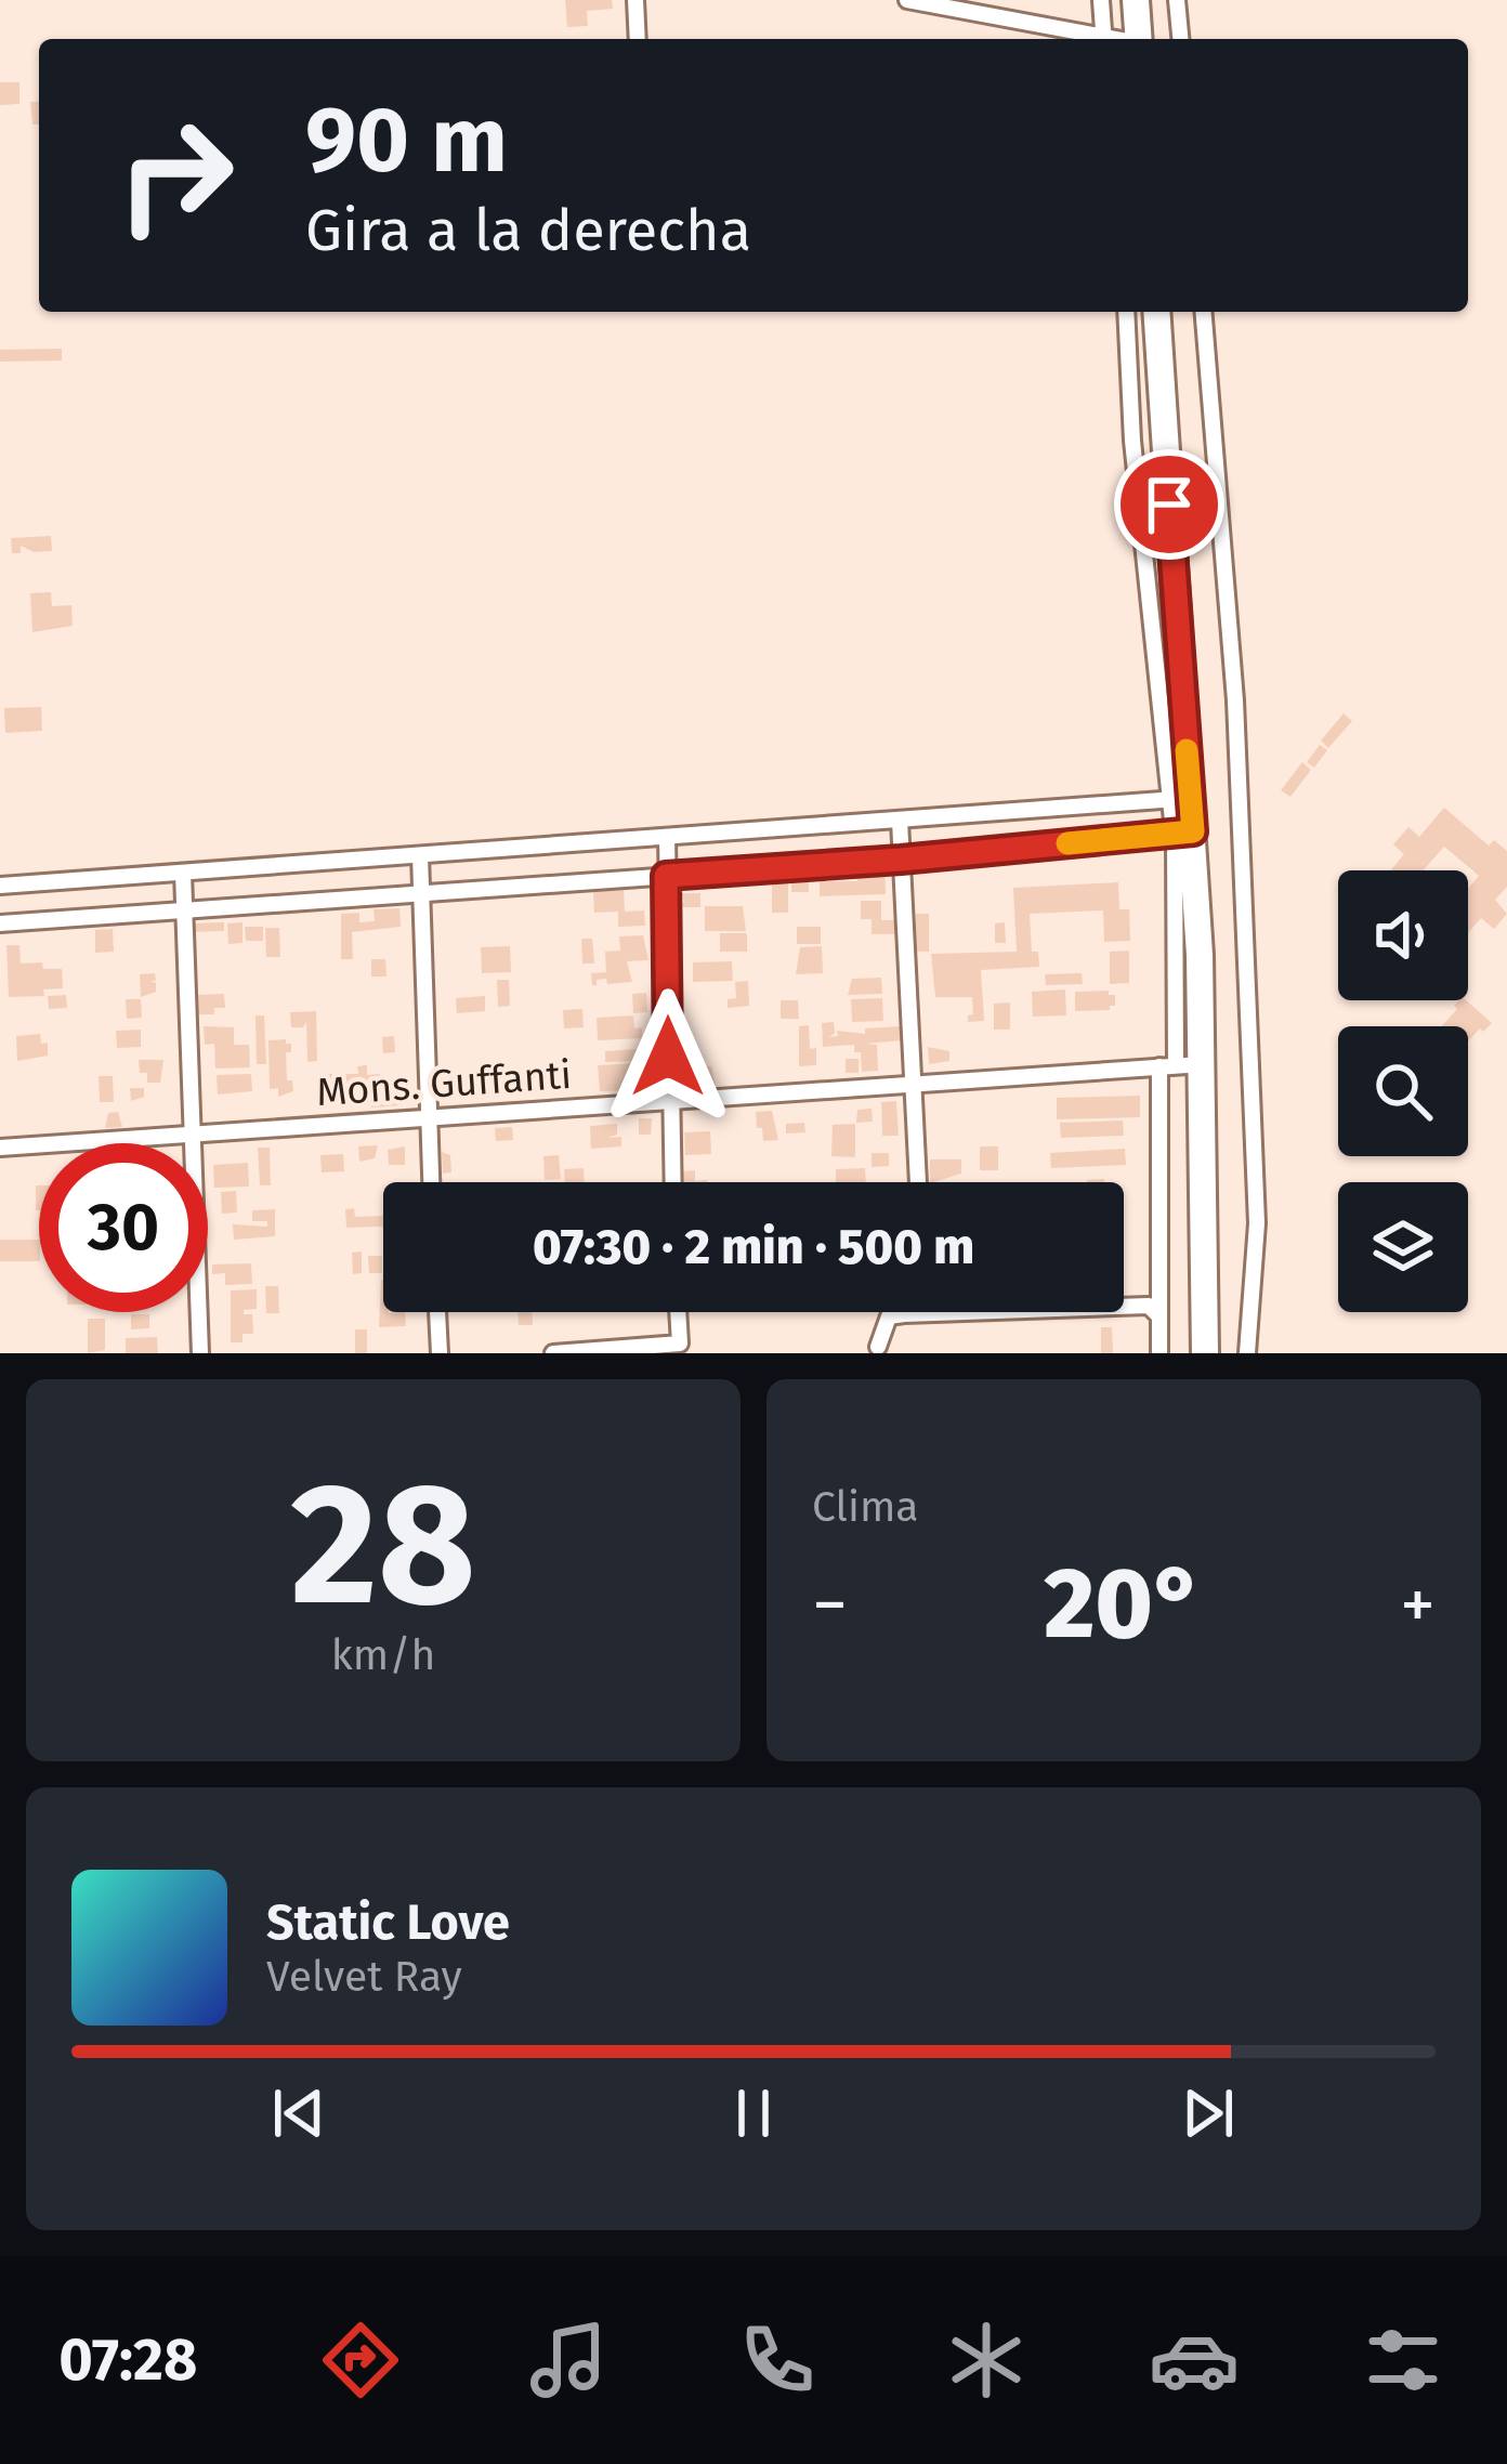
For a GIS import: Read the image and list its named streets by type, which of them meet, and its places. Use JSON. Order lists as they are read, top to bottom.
{
  "streets": {
    "street": ["Mons. Guffanti"]
  },
  "page": {
    "turn": ["90 m", "Gira a la derecha"],
    "limit": "30",
    "trip": "07:30 · 2 min · 500 m",
    "tile": [
      ["28", "km/h"],
      "Clima"
    ],
    "heat": ["−", "20°", "+"],
    "song": ["Static Love", "Velvet Ray"],
    "tabs": "07:28"
  }
}
